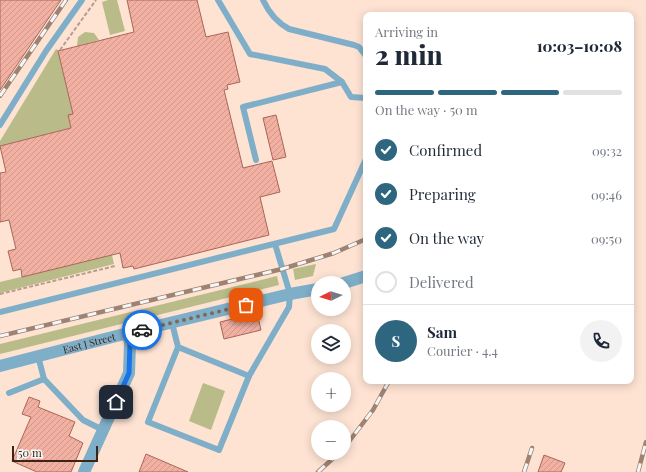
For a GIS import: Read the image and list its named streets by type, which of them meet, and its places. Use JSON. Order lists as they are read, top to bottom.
{
  "streets": {
    "street": ["East J Street"]
  },
  "scale_bar": "50 m",
  "north": "left",
  "page": {
    "heading": ["2 min", "Arriving in", "10:03–10:08"],
    "panel": ["Sam", "Courier · 4.4"],
    "bar": "On the way · 50 m",
    "list": [
      ["Confirmed", "09:32"],
      ["Preparing", "09:46"],
      ["On the way", "09:50"],
      "Delivered"
    ],
    "map_buttons": ["+", "−"],
    "round": "S",
    "scale": "50 m"
  }
}
